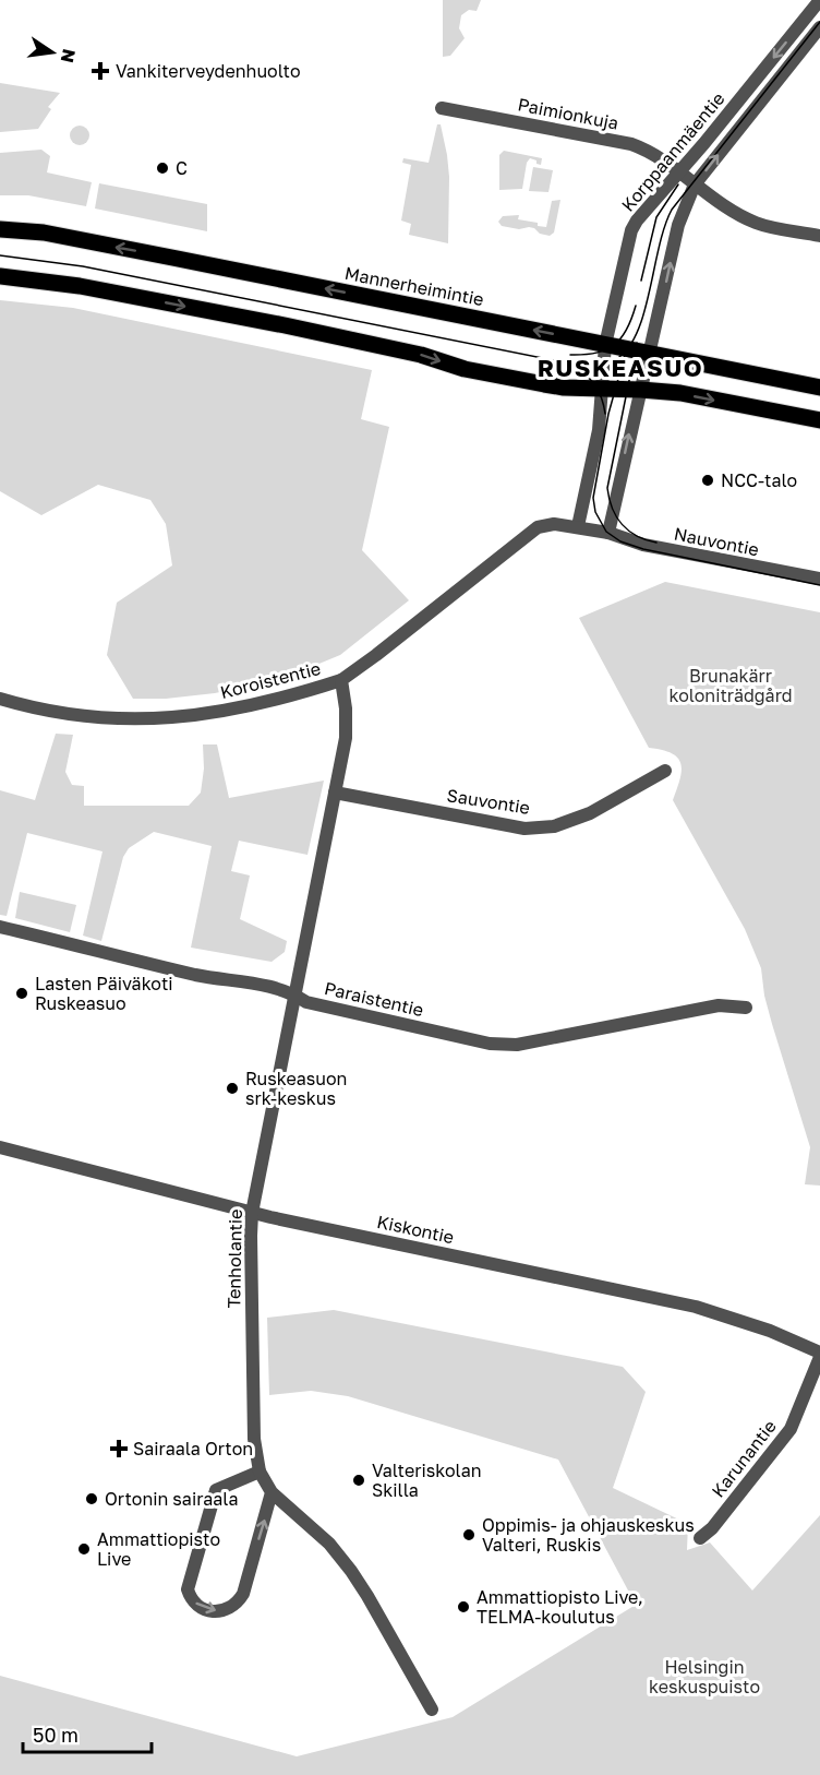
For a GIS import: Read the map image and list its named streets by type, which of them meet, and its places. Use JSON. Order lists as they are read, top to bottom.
{
  "streets": {
    "main road": ["Mannerheimintie"],
    "street": [
      "Paimionkuja",
      "Korppaanmäentie",
      "Nauvontie",
      "Koroistentie",
      "Sauvontie",
      "Paraistentie",
      "Kiskontie",
      "Tenholantie",
      "Karunantie"
    ]
  },
  "crossings": [
    ["Paimionkuja", "Korppaanmäentie"],
    ["Korppaanmäentie", "Mannerheimintie"],
    ["Nauvontie", "Koroistentie"],
    ["Koroistentie", "Tenholantie"],
    ["Sauvontie", "Tenholantie"],
    ["Paraistentie", "Tenholantie"],
    ["Kiskontie", "Tenholantie"],
    ["Kiskontie", "Karunantie"]
  ],
  "districts": ["RUSKEASUO"],
  "parks": ["Brunakärr koloniträdgård", "Helsingin keskuspuisto"],
  "places": {
    "health": ["Vankiterveydenhuolto", "Sairaala Orton"],
    "other": [
      "C",
      "NCC-talo",
      "Lasten Päiväkoti Ruskeasuo",
      "Ruskeasuon srk-keskus",
      "Valteriskolan Skilla",
      "Ortonin sairaala",
      "Oppimis- ja ohjauskeskus Valteri, Ruskis",
      "Ammattiopisto Live",
      "Ammattiopisto Live, TELMA-koulutus"
    ]
  },
  "scale_bar": "50 m",
  "north": "right"
}
